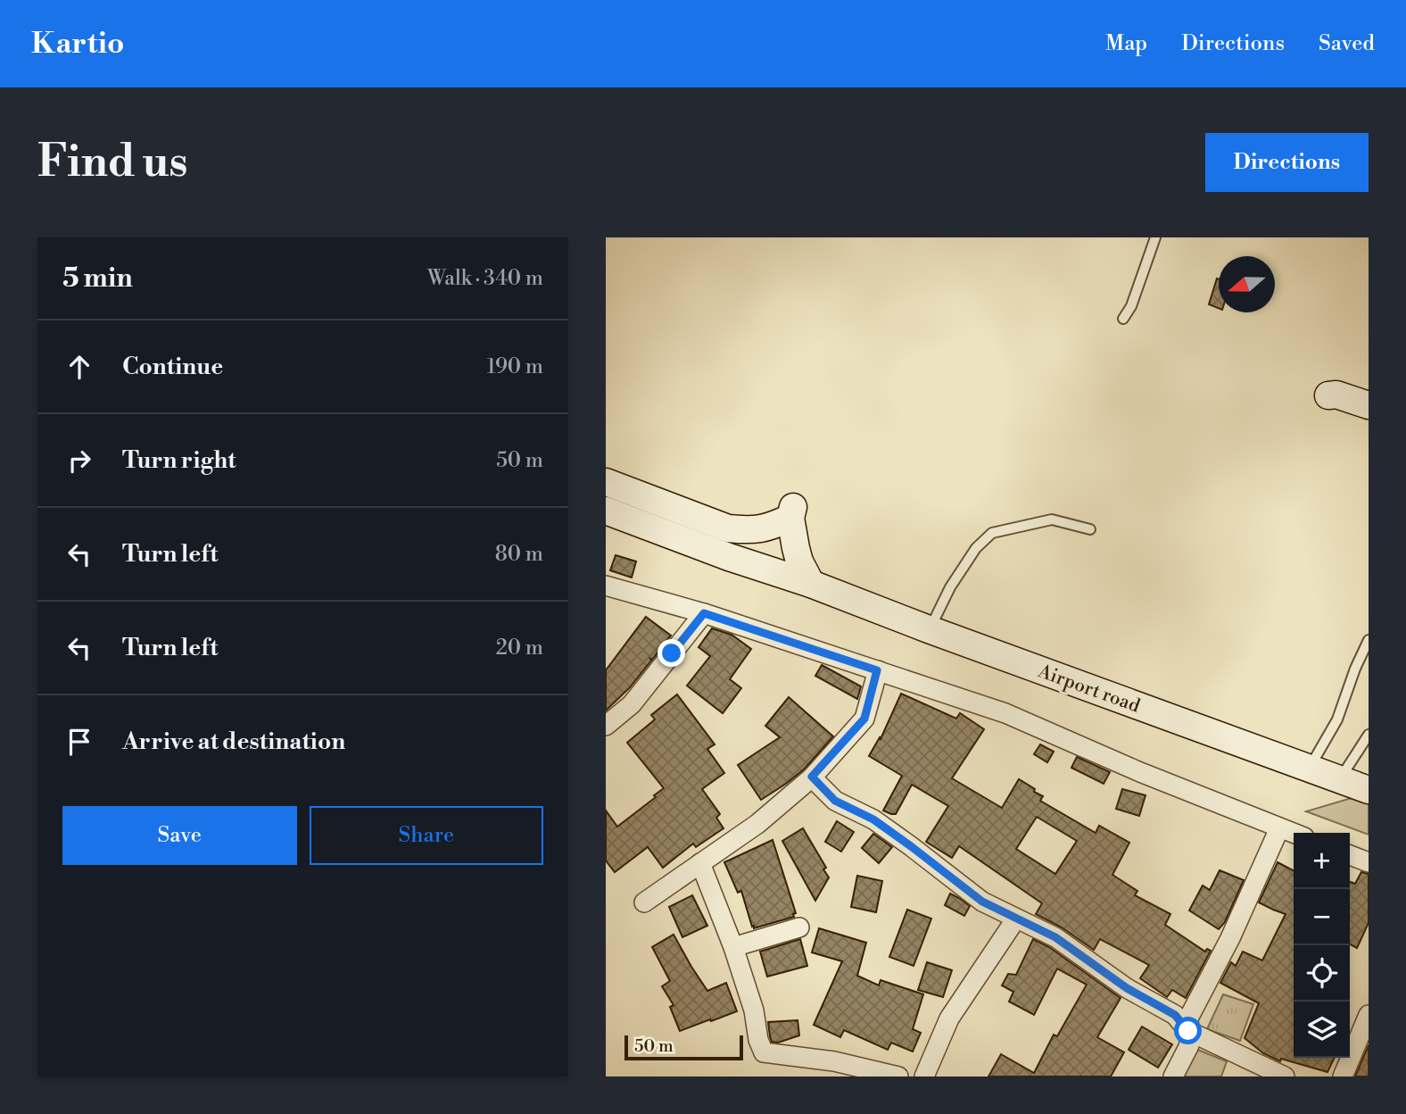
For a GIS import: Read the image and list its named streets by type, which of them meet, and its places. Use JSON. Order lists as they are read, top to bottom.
{
  "streets": {
    "main road": ["Airport road"]
  },
  "scale_bar": "50 m",
  "north": "left",
  "page": {
    "header": "Kartio",
    "nav": ["Map", "Directions", "Saved"],
    "buttons": [
      "Directions",
      ["Save", "Share"]
    ],
    "title": "Find us",
    "heading": ["5 min", "Walk · 340 m"],
    "list": [
      ["Continue", "190 m"],
      ["Turn right", "50 m"],
      ["Turn left", "80 m"],
      ["Turn left", "20 m"],
      "Arrive at destination"
    ],
    "map_buttons": ["+", "−"],
    "scale": "50 m"
  }
}
